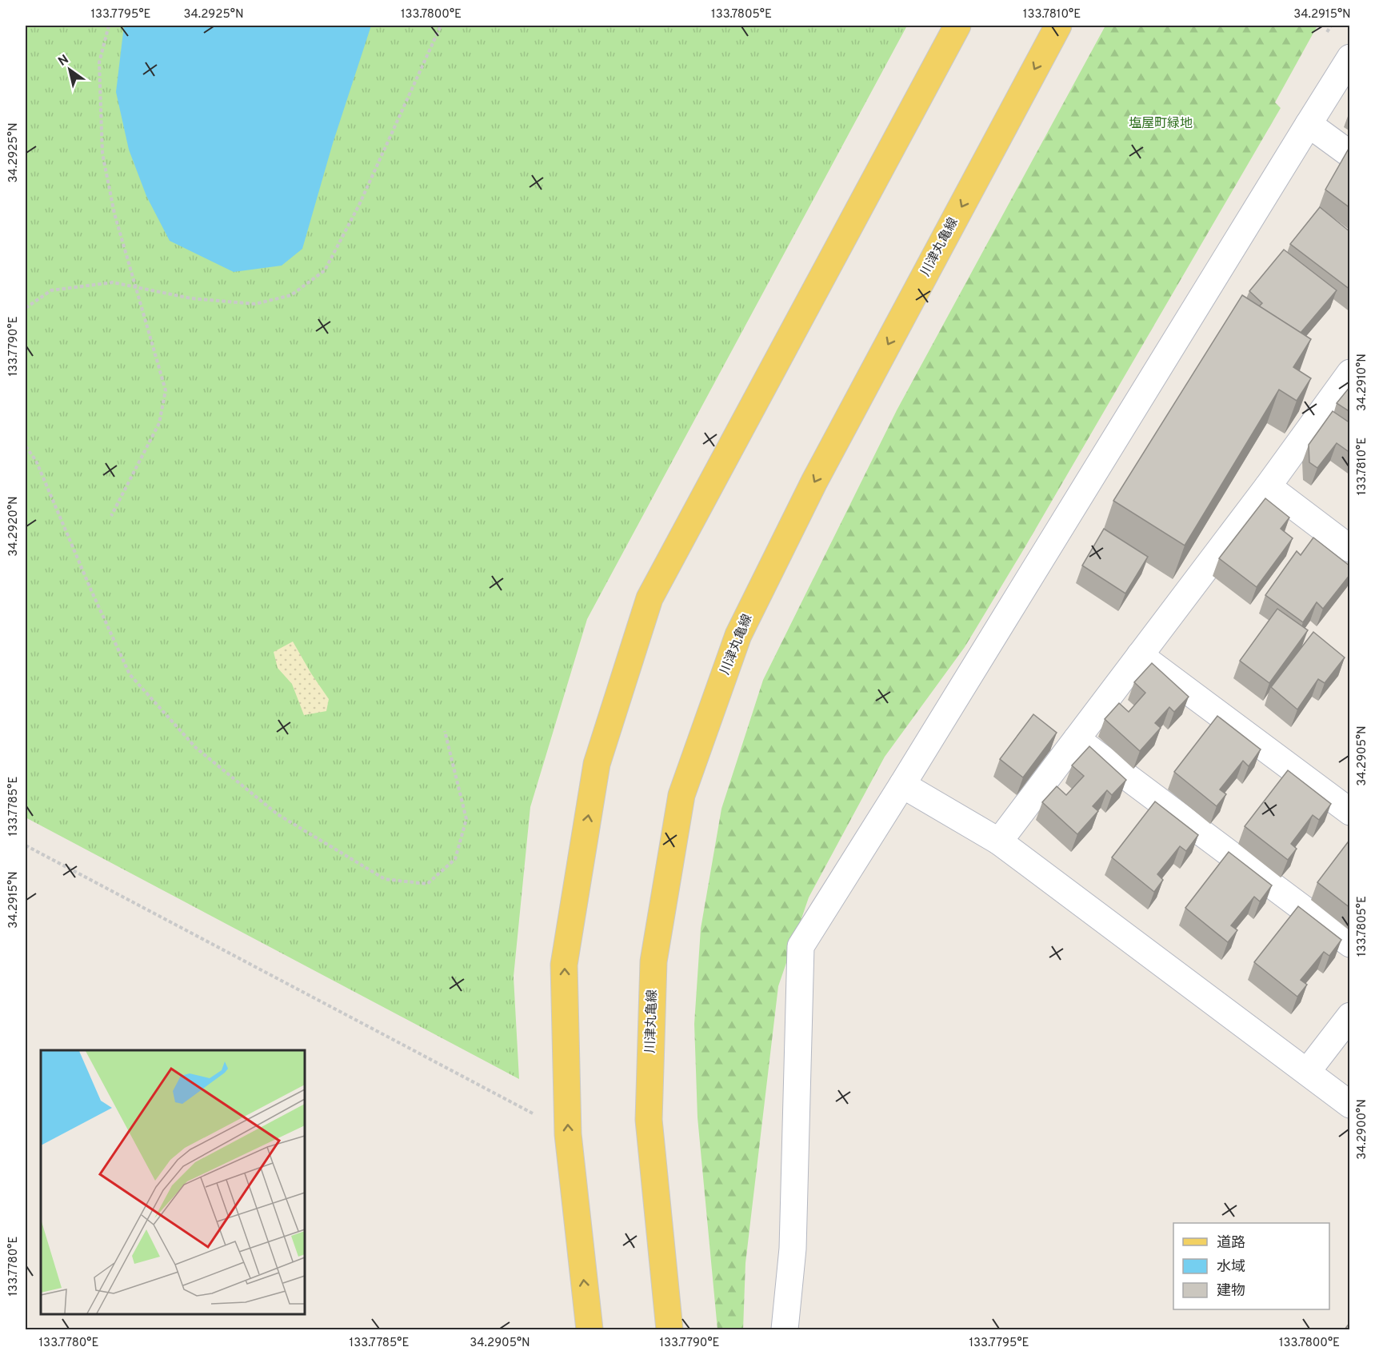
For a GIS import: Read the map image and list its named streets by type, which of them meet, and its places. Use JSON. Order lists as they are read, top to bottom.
{
  "streets": {
    "main road": ["川津丸亀線"]
  },
  "parks": ["塩屋町緑地"],
  "legend": ["道路", "水域", "建物"],
  "north": "top left",
  "coordinates": [
    "133.7795°E",
    "34.2925°N",
    "133.7800°E",
    "133.7805°E",
    "133.7810°E",
    "34.2915°N",
    "133.7790°E",
    "34.2910°N",
    "34.2920°N",
    "34.2905°N",
    "133.7785°E",
    "34.2900°N",
    "133.7780°E"
  ]
}
